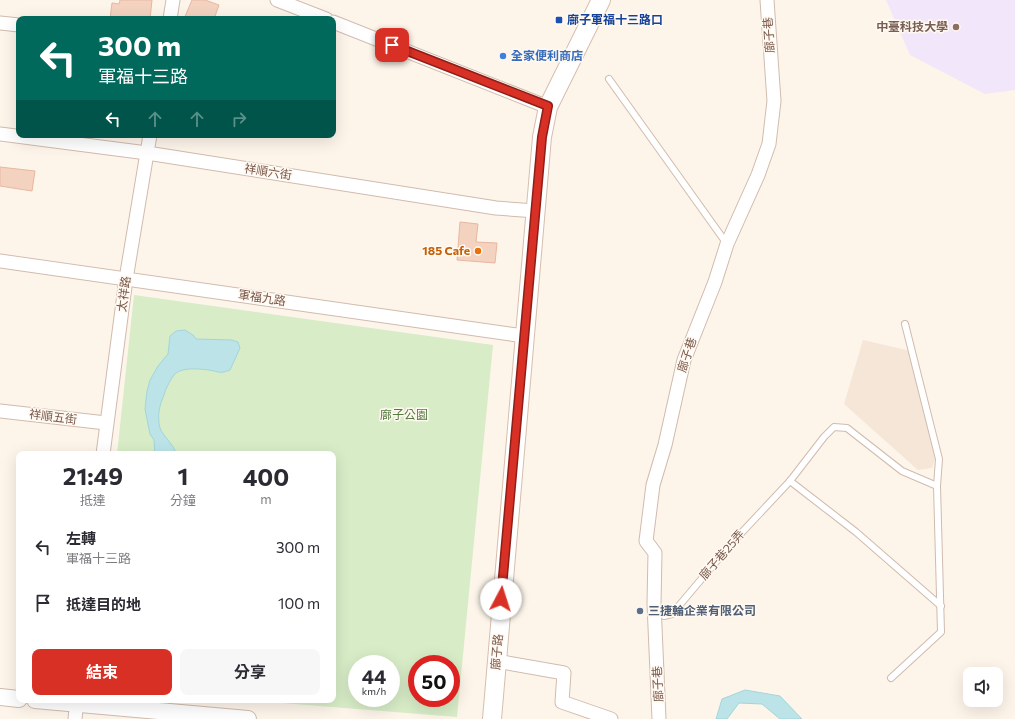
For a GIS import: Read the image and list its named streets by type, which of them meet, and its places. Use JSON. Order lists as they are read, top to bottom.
{
  "streets": {
    "main road": ["廍子路"],
    "street": [
      "廍子巷",
      "祥順六街",
      "太祥路",
      "軍福九路",
      "祥順五街"
    ],
    "lane": ["廍子巷25弄"]
  },
  "crossings": [
    ["廍子巷", "廍子巷25弄"],
    ["祥順六街", "太祥路"],
    ["祥順六街", "廍子路"],
    ["太祥路", "軍福九路"],
    ["太祥路", "祥順五街"],
    ["軍福九路", "廍子路"]
  ],
  "parks": ["廍子公園"],
  "places": {
    "transit": ["廍子軍福十三路口"],
    "other": [
      "中臺科技大學",
      "全家便利商店",
      "185 Cafe",
      "三捷輪企業有限公司"
    ]
  },
  "page": {
    "turn": ["300 m", "軍福十三路"],
    "eta": [
      "21:49",
      "抵達",
      "1",
      "分鐘",
      "400",
      "m"
    ],
    "list": [
      {
        "name": "左轉",
        "note": "軍福十三路",
        "value": "300 m"
      },
      {
        "name": "抵達目的地",
        "value": "100 m"
      }
    ],
    "buttons": ["結束", "分享"],
    "speed": "44 km/h",
    "limit": "50"
  }
}
